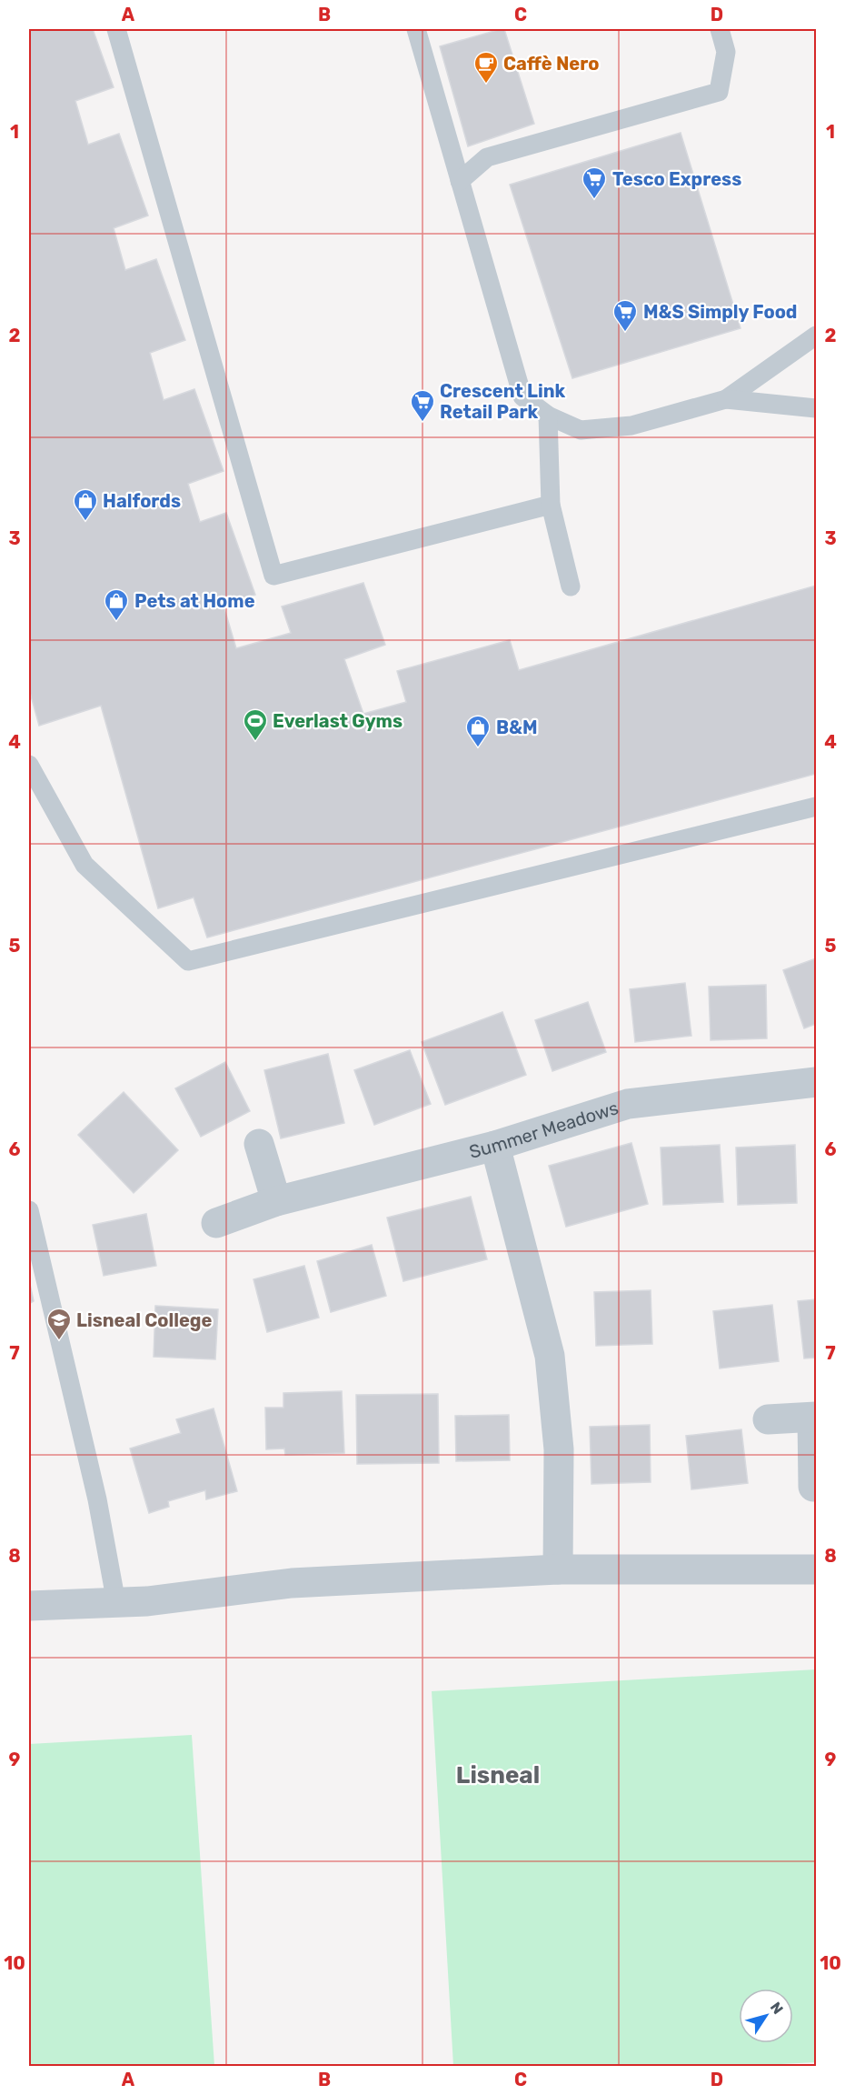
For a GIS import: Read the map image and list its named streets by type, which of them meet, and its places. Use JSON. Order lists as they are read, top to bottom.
{
  "streets": {
    "street": ["Summer Meadows"]
  },
  "districts": ["Lisneal"],
  "places": {
    "cafe": ["Caffè Nero"],
    "supermarket": ["Tesco Express", "M&S Simply Food", "Crescent Link Retail Park"],
    "shop": ["Halfords", "Pets at Home", "B&M"],
    "sports": ["Everlast Gyms"],
    "school or university": ["Lisneal College"]
  },
  "north": "top right",
  "grid": {
    "columns": [
      "A",
      "B",
      "C",
      "D"
    ],
    "rows": [
      "1",
      "2",
      "3",
      "4",
      "5",
      "6",
      "7",
      "8",
      "9",
      "10"
    ]
  }
}
